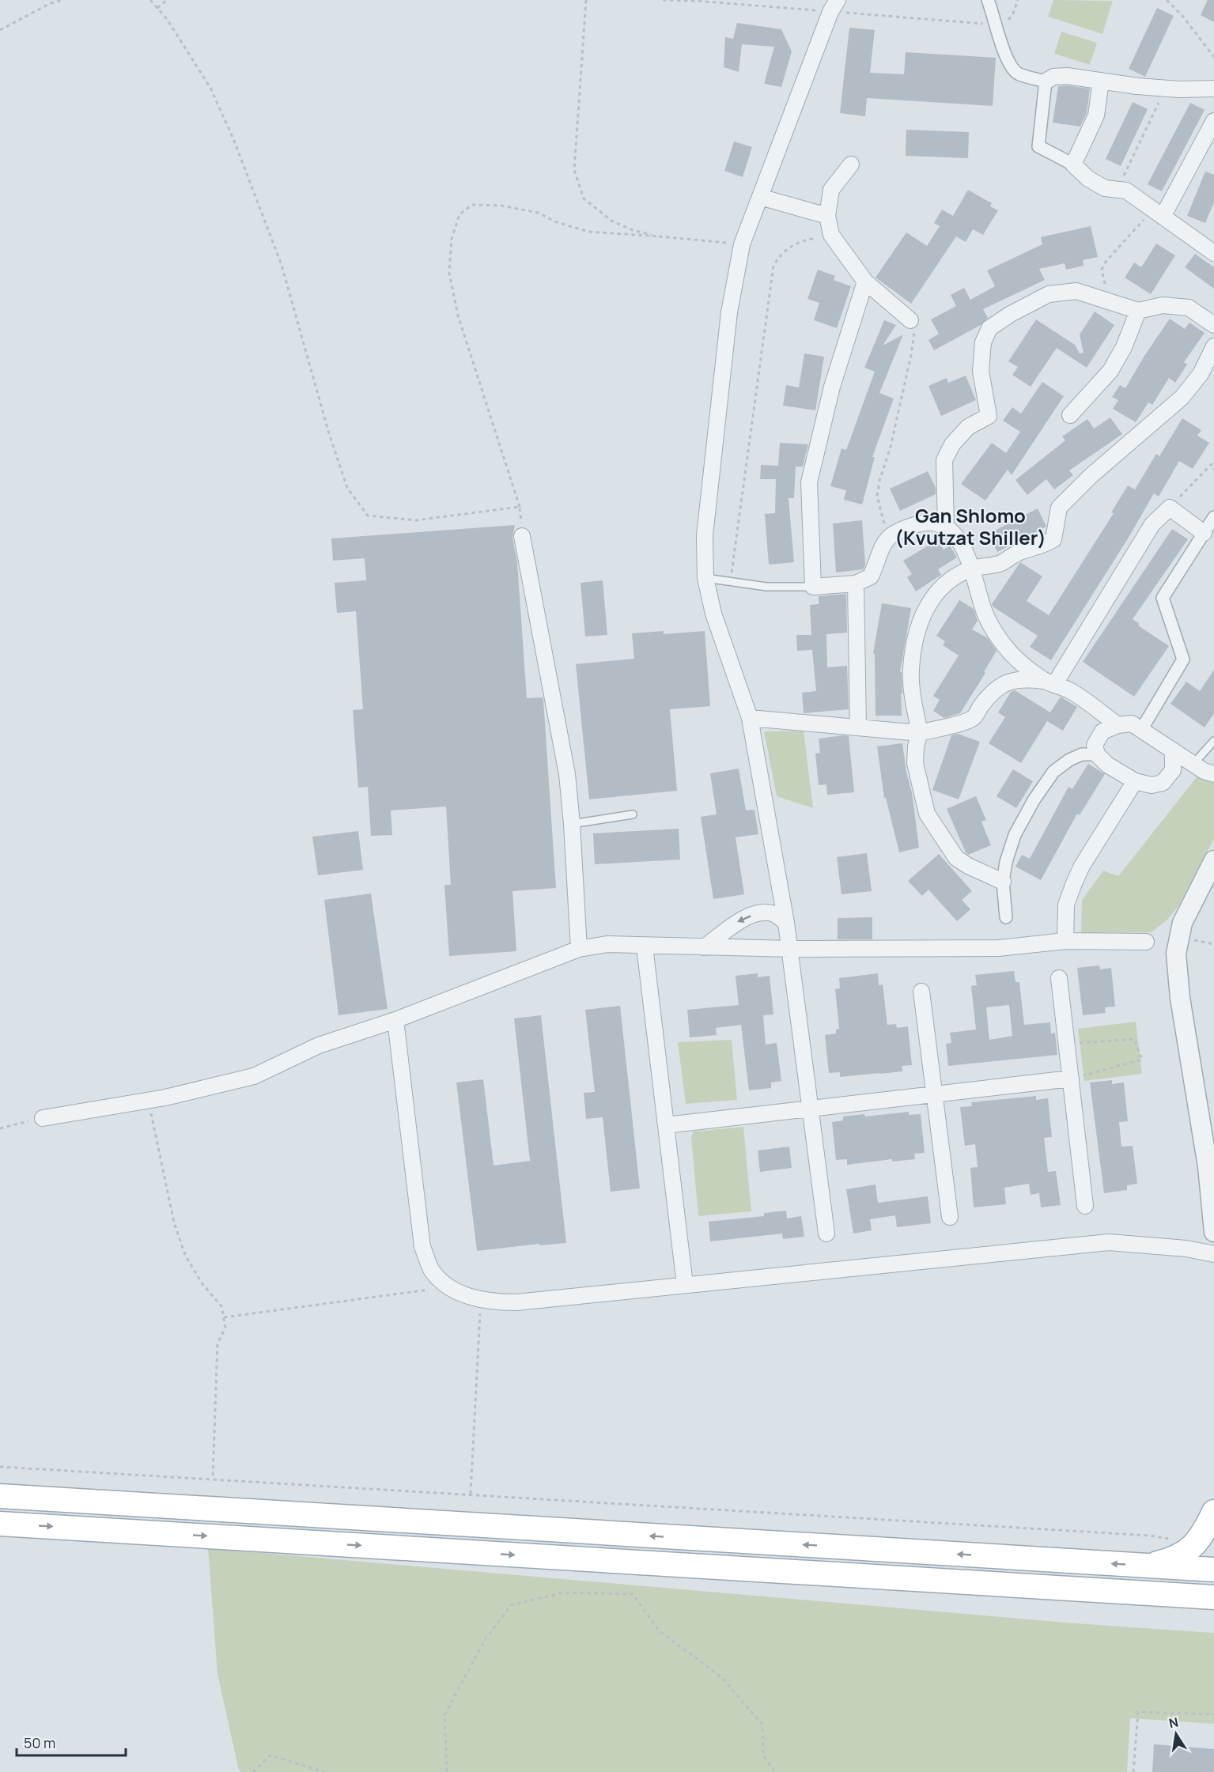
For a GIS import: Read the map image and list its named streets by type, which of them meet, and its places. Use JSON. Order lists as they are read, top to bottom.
{
  "districts": ["Gan Shlomo (Kvutzat Shiller)"],
  "scale_bar": "50 m",
  "north": "top"
}
